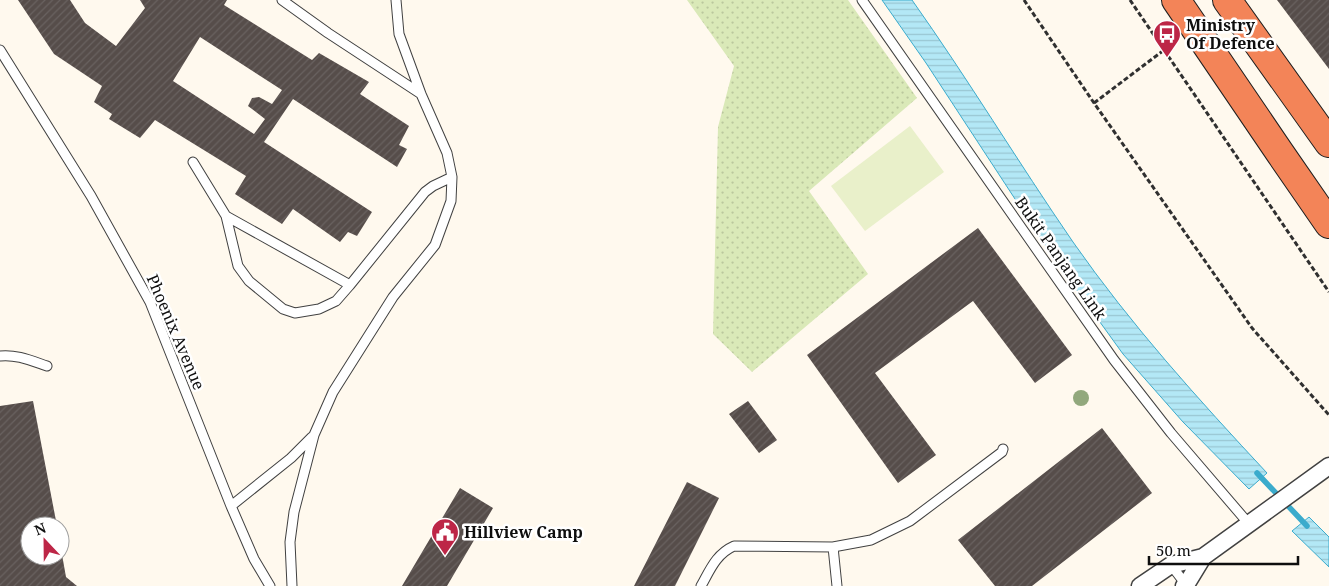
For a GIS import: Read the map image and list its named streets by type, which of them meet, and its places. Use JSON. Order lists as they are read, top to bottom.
{
  "streets": {
    "lane": ["Bukit Panjang Link", "Phoenix Avenue"]
  },
  "places": {
    "bus stop": ["Ministry Of Defence"],
    "public building": ["Hillview Camp"]
  },
  "scale_bar": "50 m",
  "north": "top"
}
